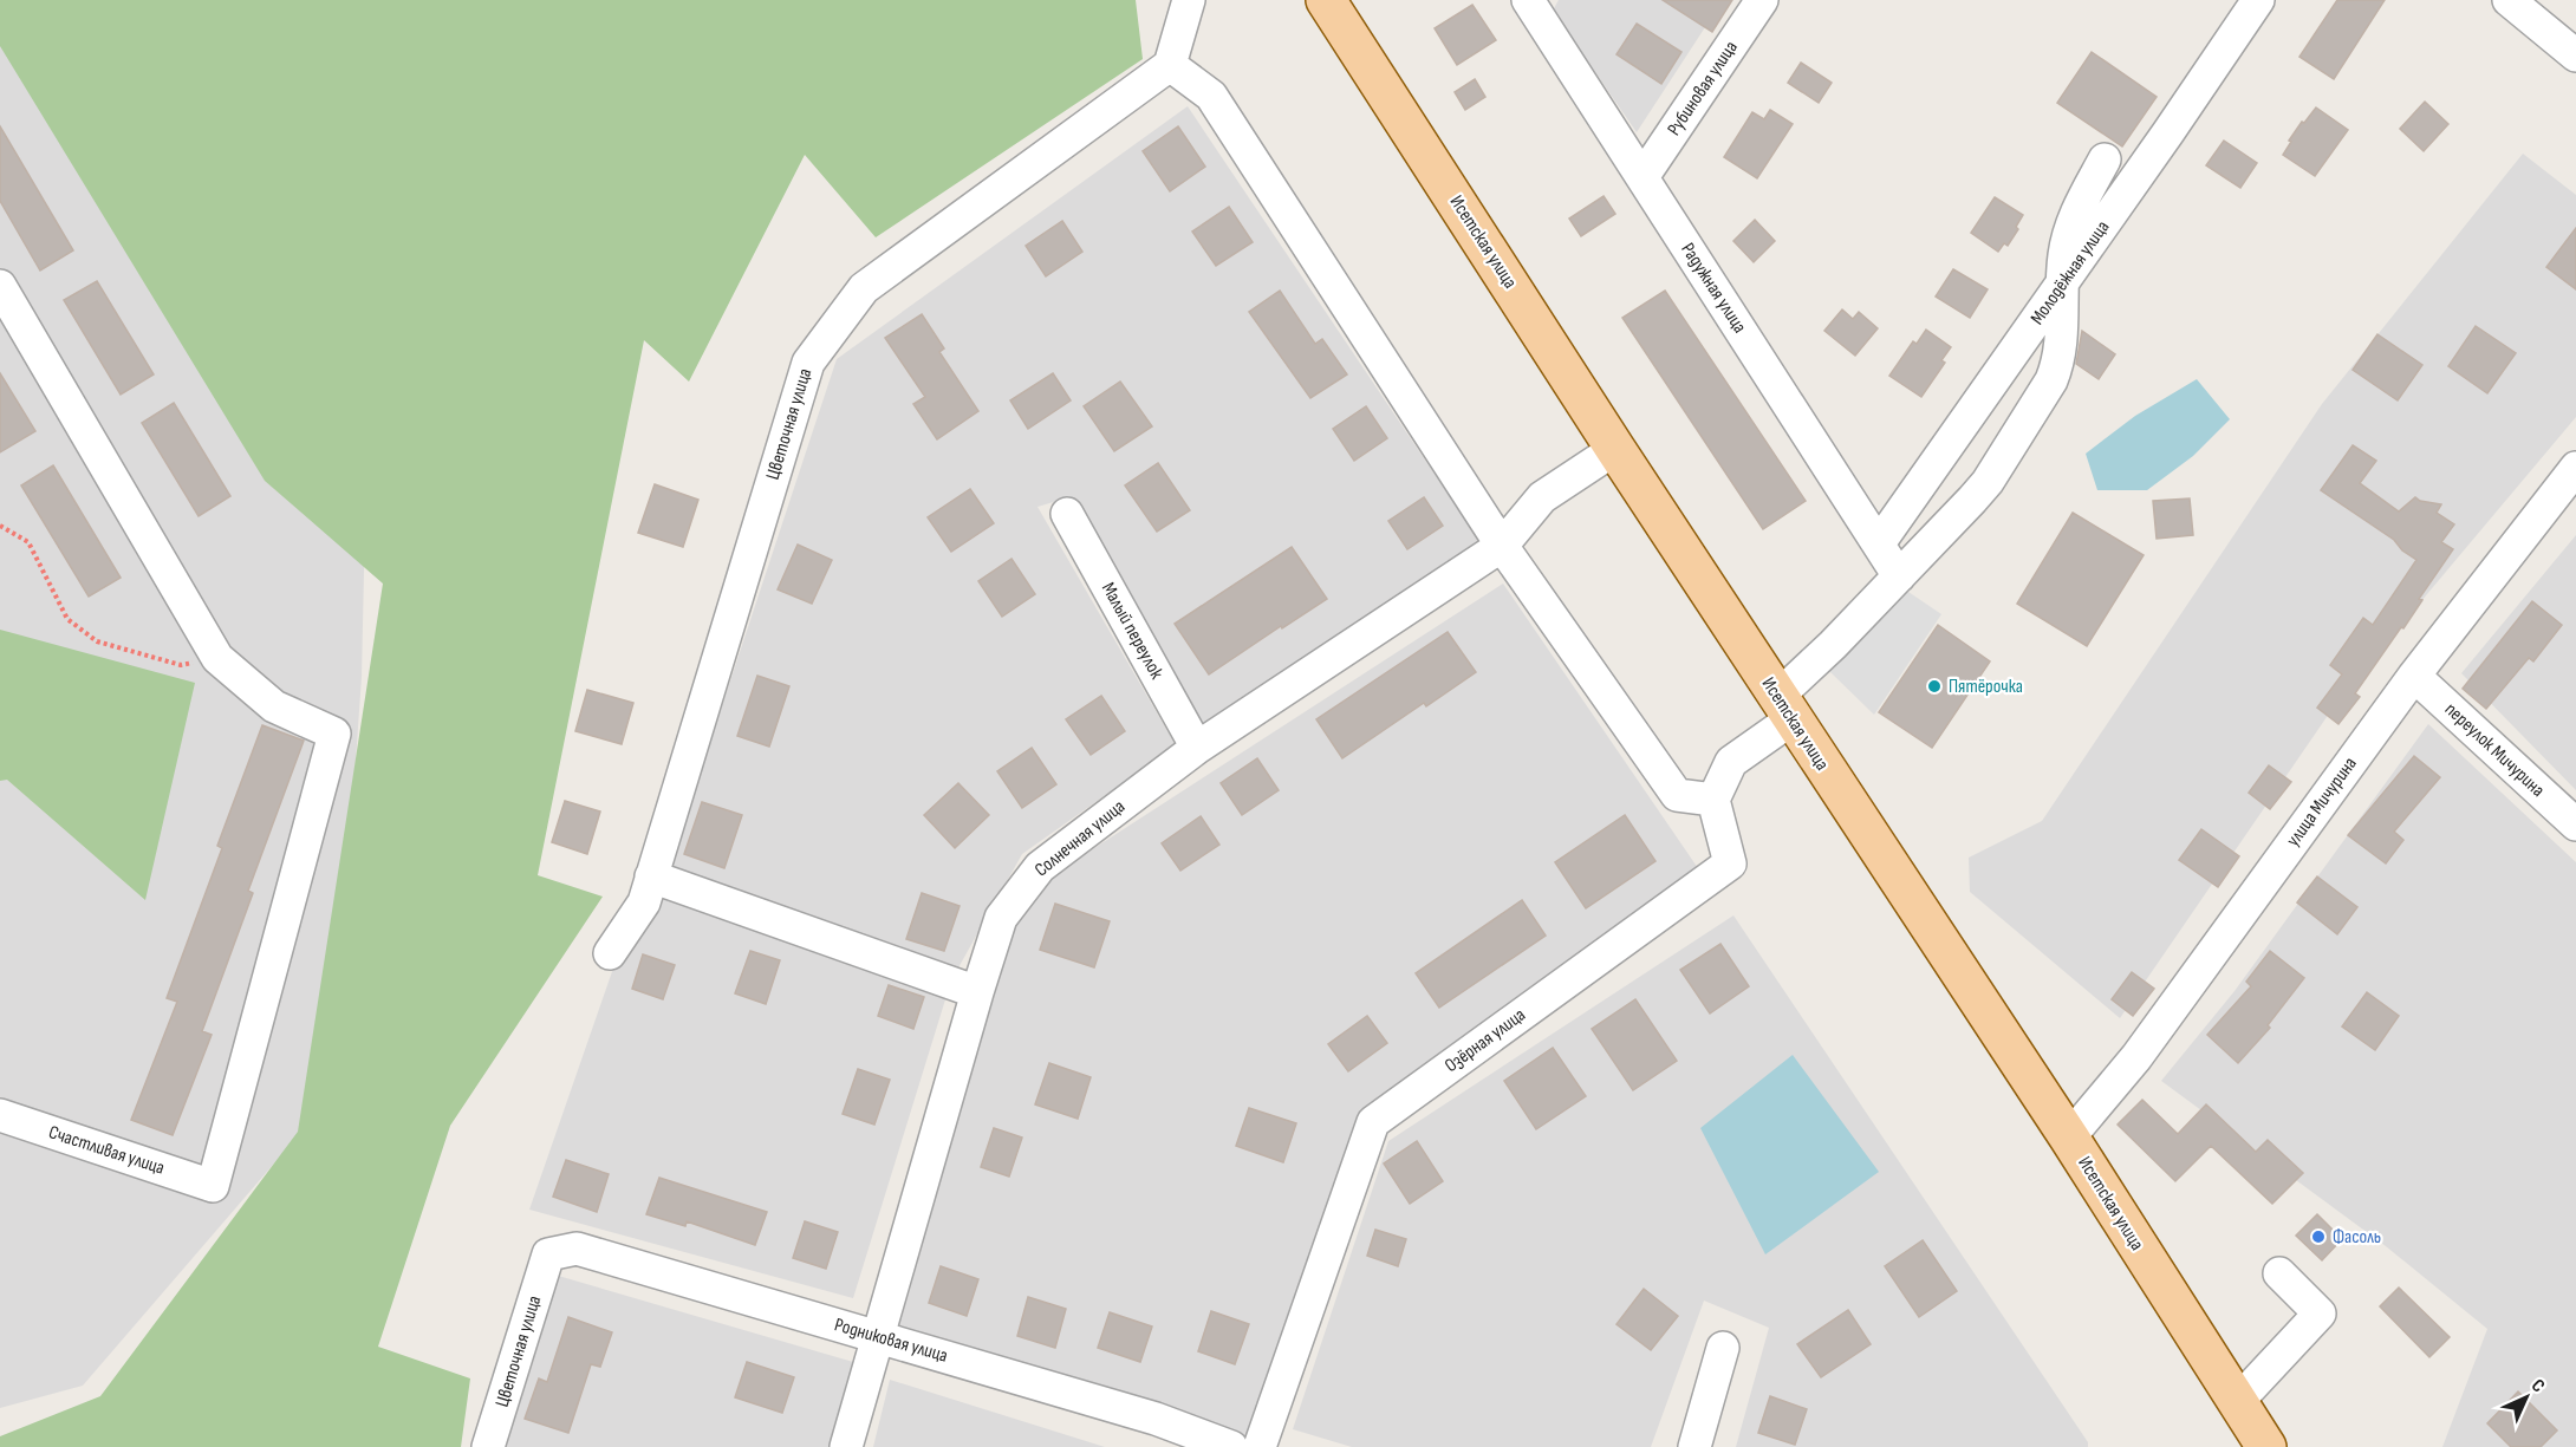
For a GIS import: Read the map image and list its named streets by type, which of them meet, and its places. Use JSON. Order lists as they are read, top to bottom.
{
  "streets": {
    "main road": ["Исетская улица"],
    "street": [
      "Рубиновая улица",
      "Молодёжная улица",
      "Радужная улица",
      "Цветочная улица",
      "Малый переулок",
      "переулок Мичурина",
      "улица Мичурина",
      "Солнечная улица",
      "Озёрная улица",
      "Счастливая улица",
      "Родниковая улица"
    ]
  },
  "crossings": [
    ["Рубиновая улица", "Радужная улица"],
    ["Исетская улица", "улица Мичурина"],
    ["Исетская улица", "Солнечная улица"],
    ["Молодёжная улица", "Радужная улица"],
    ["Цветочная улица", "Родниковая улица"],
    ["Малый переулок", "Солнечная улица"],
    ["переулок Мичурина", "улица Мичурина"],
    ["Солнечная улица", "Родниковая улица"]
  ],
  "places": ["Пятёрочка", "Фасоль"],
  "north": "top right"
}
